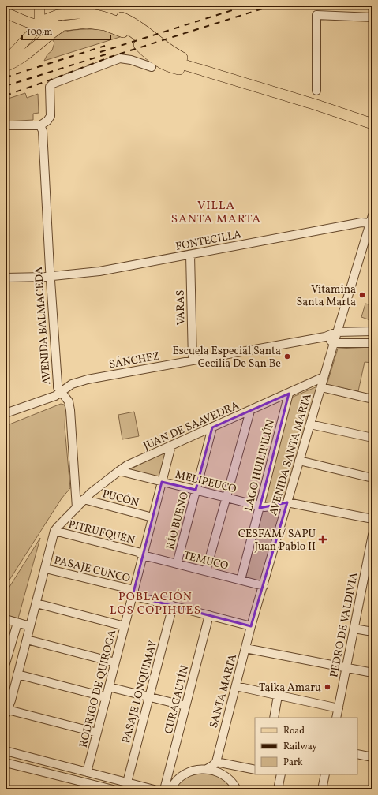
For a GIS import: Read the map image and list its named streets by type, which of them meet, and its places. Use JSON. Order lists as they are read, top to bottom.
{
  "streets": {
    "street": [
      "FONTECILLA",
      "VARAS",
      "AVENIDA BALMACEDA",
      "SÁNCHEZ",
      "JUAN DE SAAVEDRA",
      "AVENIDA SANTA MARTA",
      "LAGO HUILIPILÚN",
      "MELIPEUCO",
      "PUCÓN",
      "RÍO BUENO",
      "PITRUFQUÉN",
      "TEMUCO",
      "PASAJE CUNCO",
      "PEDRO DE VALDIVIA",
      "RODRIGO DE QUIROGA",
      "SANTA MARTA",
      "PASAJE LONQUIMAY",
      "CURACAUTÍN"
    ]
  },
  "crossings": [
    ["FONTECILLA", "VARAS"],
    ["FONTECILLA", "AVENIDA BALMACEDA"],
    ["VARAS", "SÁNCHEZ"],
    ["AVENIDA BALMACEDA", "SÁNCHEZ"],
    ["AVENIDA BALMACEDA", "JUAN DE SAAVEDRA"],
    ["JUAN DE SAAVEDRA", "AVENIDA SANTA MARTA"],
    ["JUAN DE SAAVEDRA", "LAGO HUILIPILÚN"],
    ["JUAN DE SAAVEDRA", "MELIPEUCO"],
    ["JUAN DE SAAVEDRA", "PUCÓN"],
    ["JUAN DE SAAVEDRA", "RÍO BUENO"],
    ["JUAN DE SAAVEDRA", "RODRIGO DE QUIROGA"],
    ["AVENIDA SANTA MARTA", "MELIPEUCO"],
    ["AVENIDA SANTA MARTA", "TEMUCO"],
    ["AVENIDA SANTA MARTA", "PASAJE CUNCO"],
    ["AVENIDA SANTA MARTA", "SANTA MARTA"],
    ["LAGO HUILIPILÚN", "MELIPEUCO"],
    ["LAGO HUILIPILÚN", "TEMUCO"],
    ["MELIPEUCO", "RÍO BUENO"],
    ["MELIPEUCO", "RODRIGO DE QUIROGA"],
    ["PUCÓN", "RODRIGO DE QUIROGA"],
    ["RÍO BUENO", "TEMUCO"],
    ["PITRUFQUÉN", "TEMUCO"],
    ["PITRUFQUÉN", "RODRIGO DE QUIROGA"],
    ["TEMUCO", "RODRIGO DE QUIROGA"],
    ["PASAJE CUNCO", "RODRIGO DE QUIROGA"],
    ["PASAJE CUNCO", "SANTA MARTA"],
    ["PASAJE CUNCO", "PASAJE LONQUIMAY"],
    ["PASAJE CUNCO", "CURACAUTÍN"]
  ],
  "districts": ["VILLA SANTA MARTA", "POBLACIÓN LOS COPIHUES"],
  "places": {
    "other": ["Vitamina Santa Marta", "Escuela Especial Santa Cecilia De San Be", "Taika Amaru"],
    "health": ["CESFAM/ SAPU Juan Pablo II"]
  },
  "legend": ["Road", "Railway", "Park"],
  "scale_bar": "100 m"
}
